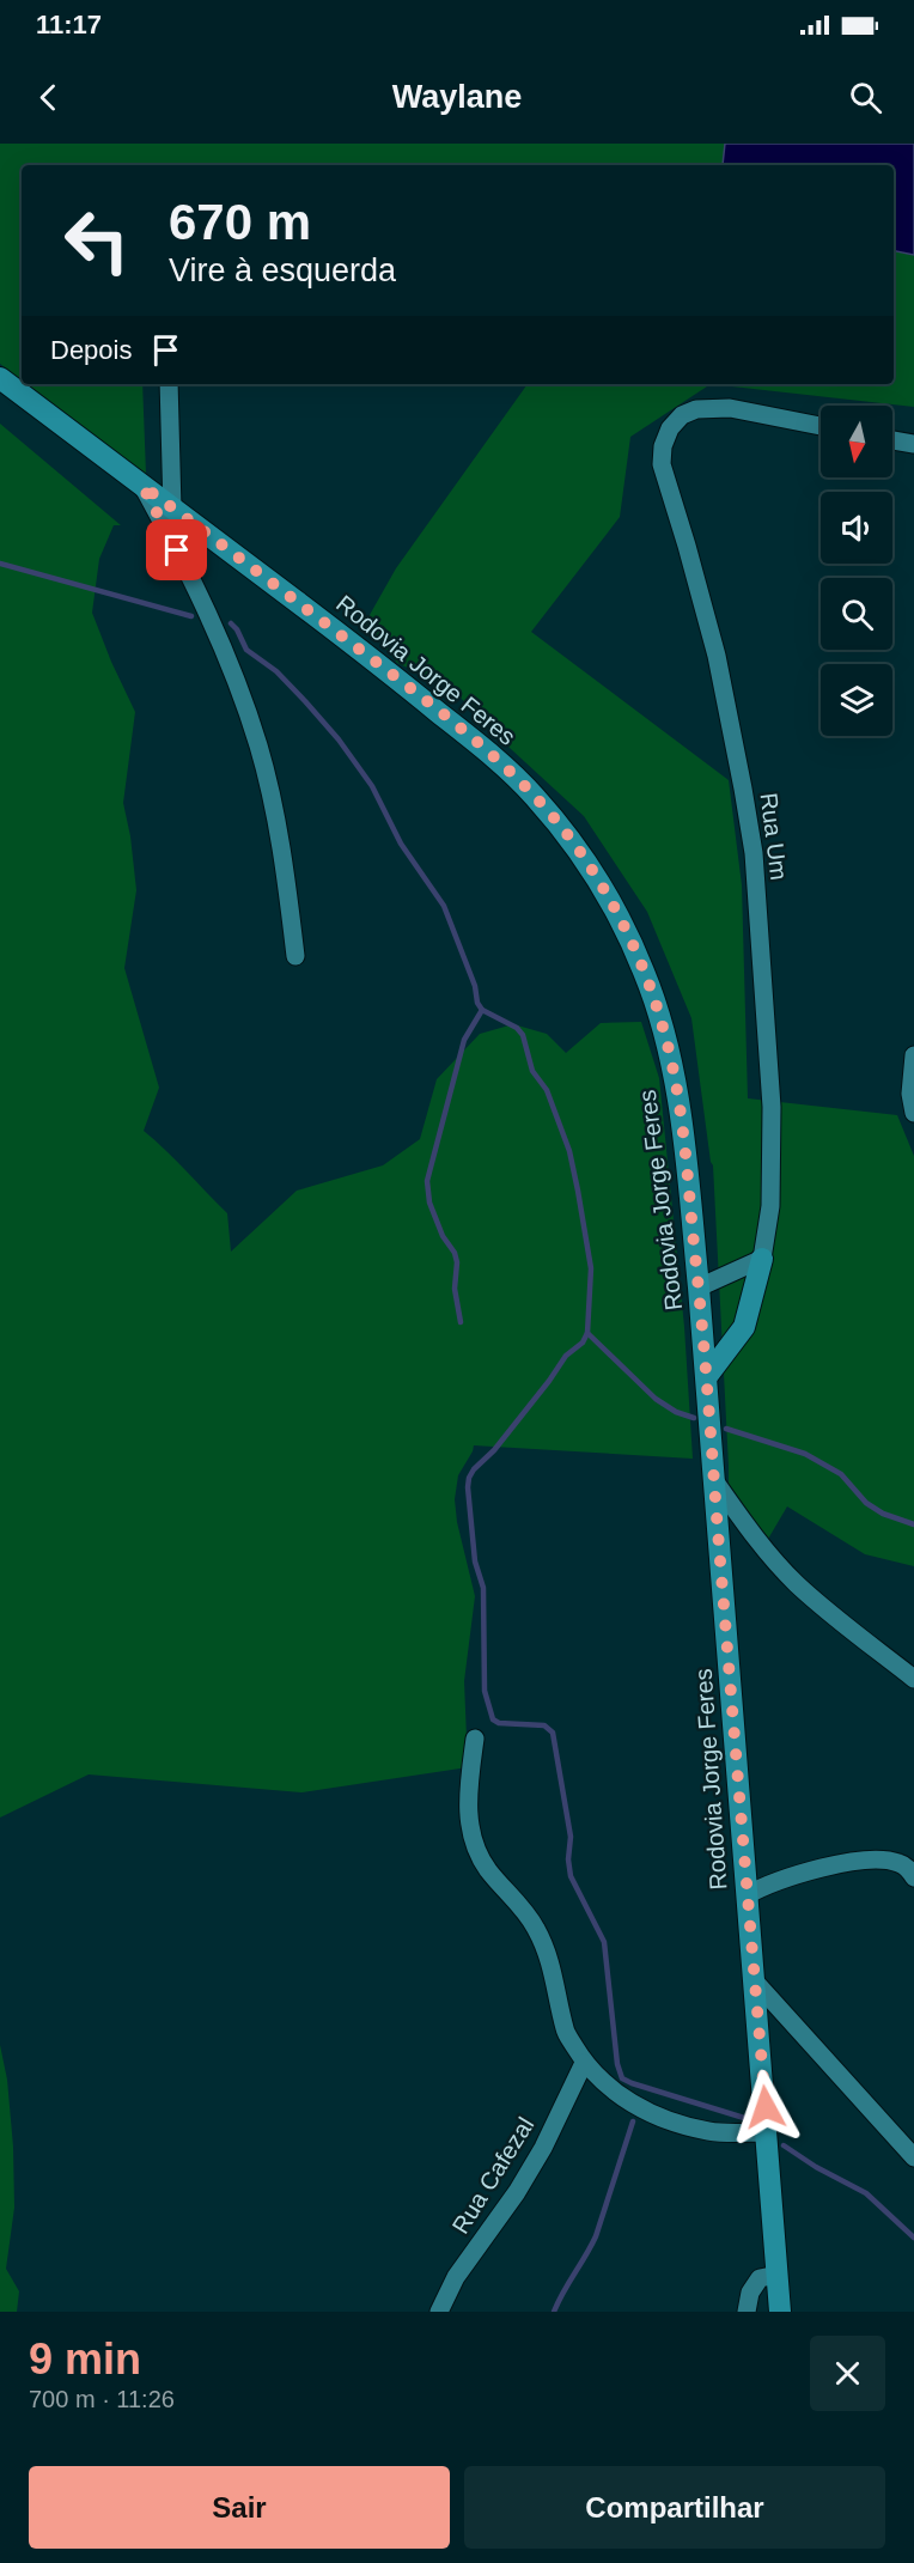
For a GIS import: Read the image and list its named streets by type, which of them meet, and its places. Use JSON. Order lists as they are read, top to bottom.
{
  "streets": {
    "main road": ["Rodovia Jorge Feres"],
    "street": ["Rua Um", "Rua Cafezal"]
  },
  "north": "bottom",
  "page": {
    "status": "11:17",
    "header": "Waylane",
    "turn": ["670 m", "Vire à esquerda"],
    "then": "Depois",
    "heading": ["9 min", "700 m · 11:26"],
    "buttons": ["Sair", "Compartilhar"]
  }
}
